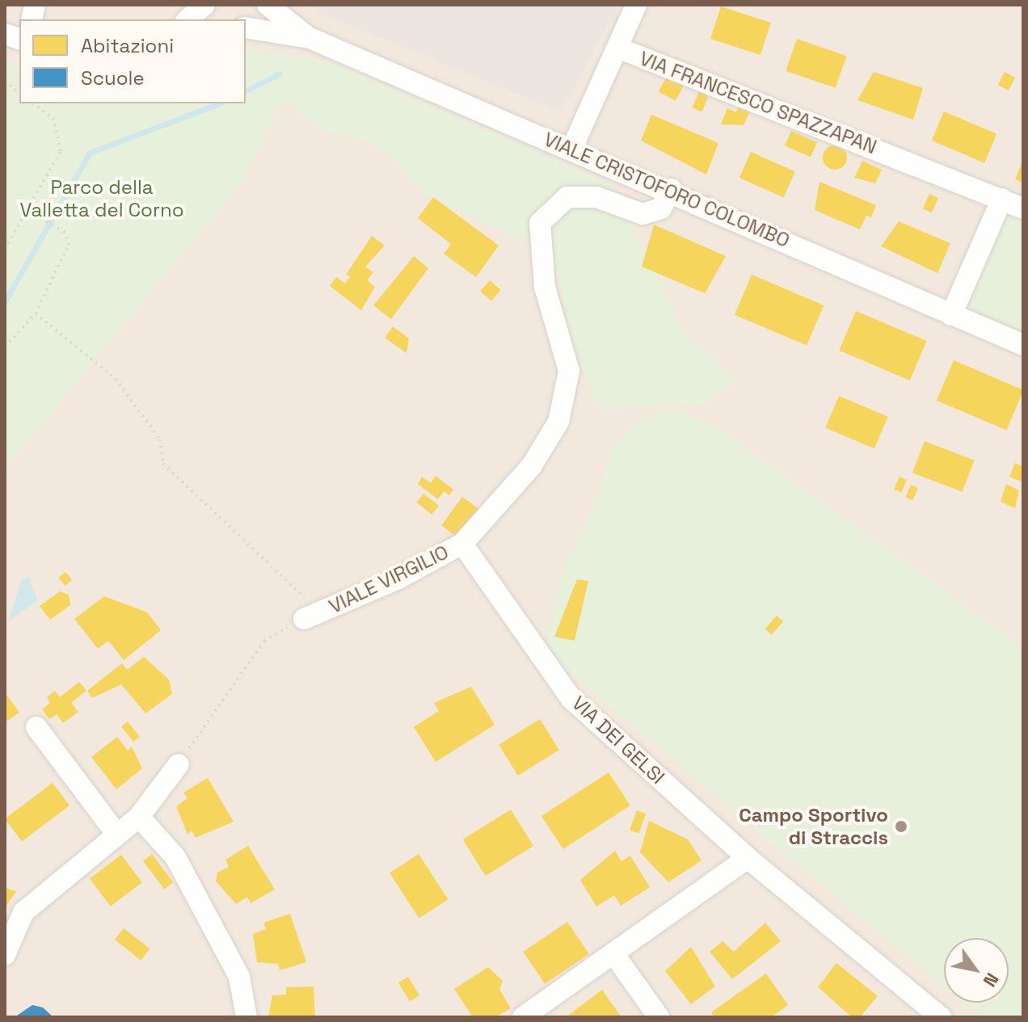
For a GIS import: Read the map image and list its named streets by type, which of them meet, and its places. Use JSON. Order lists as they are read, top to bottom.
{
  "streets": {
    "street": [
      "VIA FRANCESCO SPAZZAPAN",
      "VIALE CRISTOFORO COLOMBO",
      "VIALE VIRGILIO",
      "VIA DEI GELSI"
    ]
  },
  "crossings": [
    ["VIA FRANCESCO SPAZZAPAN", "VIALE CRISTOFORO COLOMBO"],
    ["VIALE CRISTOFORO COLOMBO", "VIALE VIRGILIO"],
    ["VIALE VIRGILIO", "VIA DEI GELSI"]
  ],
  "parks": ["Parco della Valletta del Corno"],
  "places": ["Campo Sportivo di Straccis"],
  "legend": ["Abitazioni", "Scuole"],
  "north": "bottom right"
}
